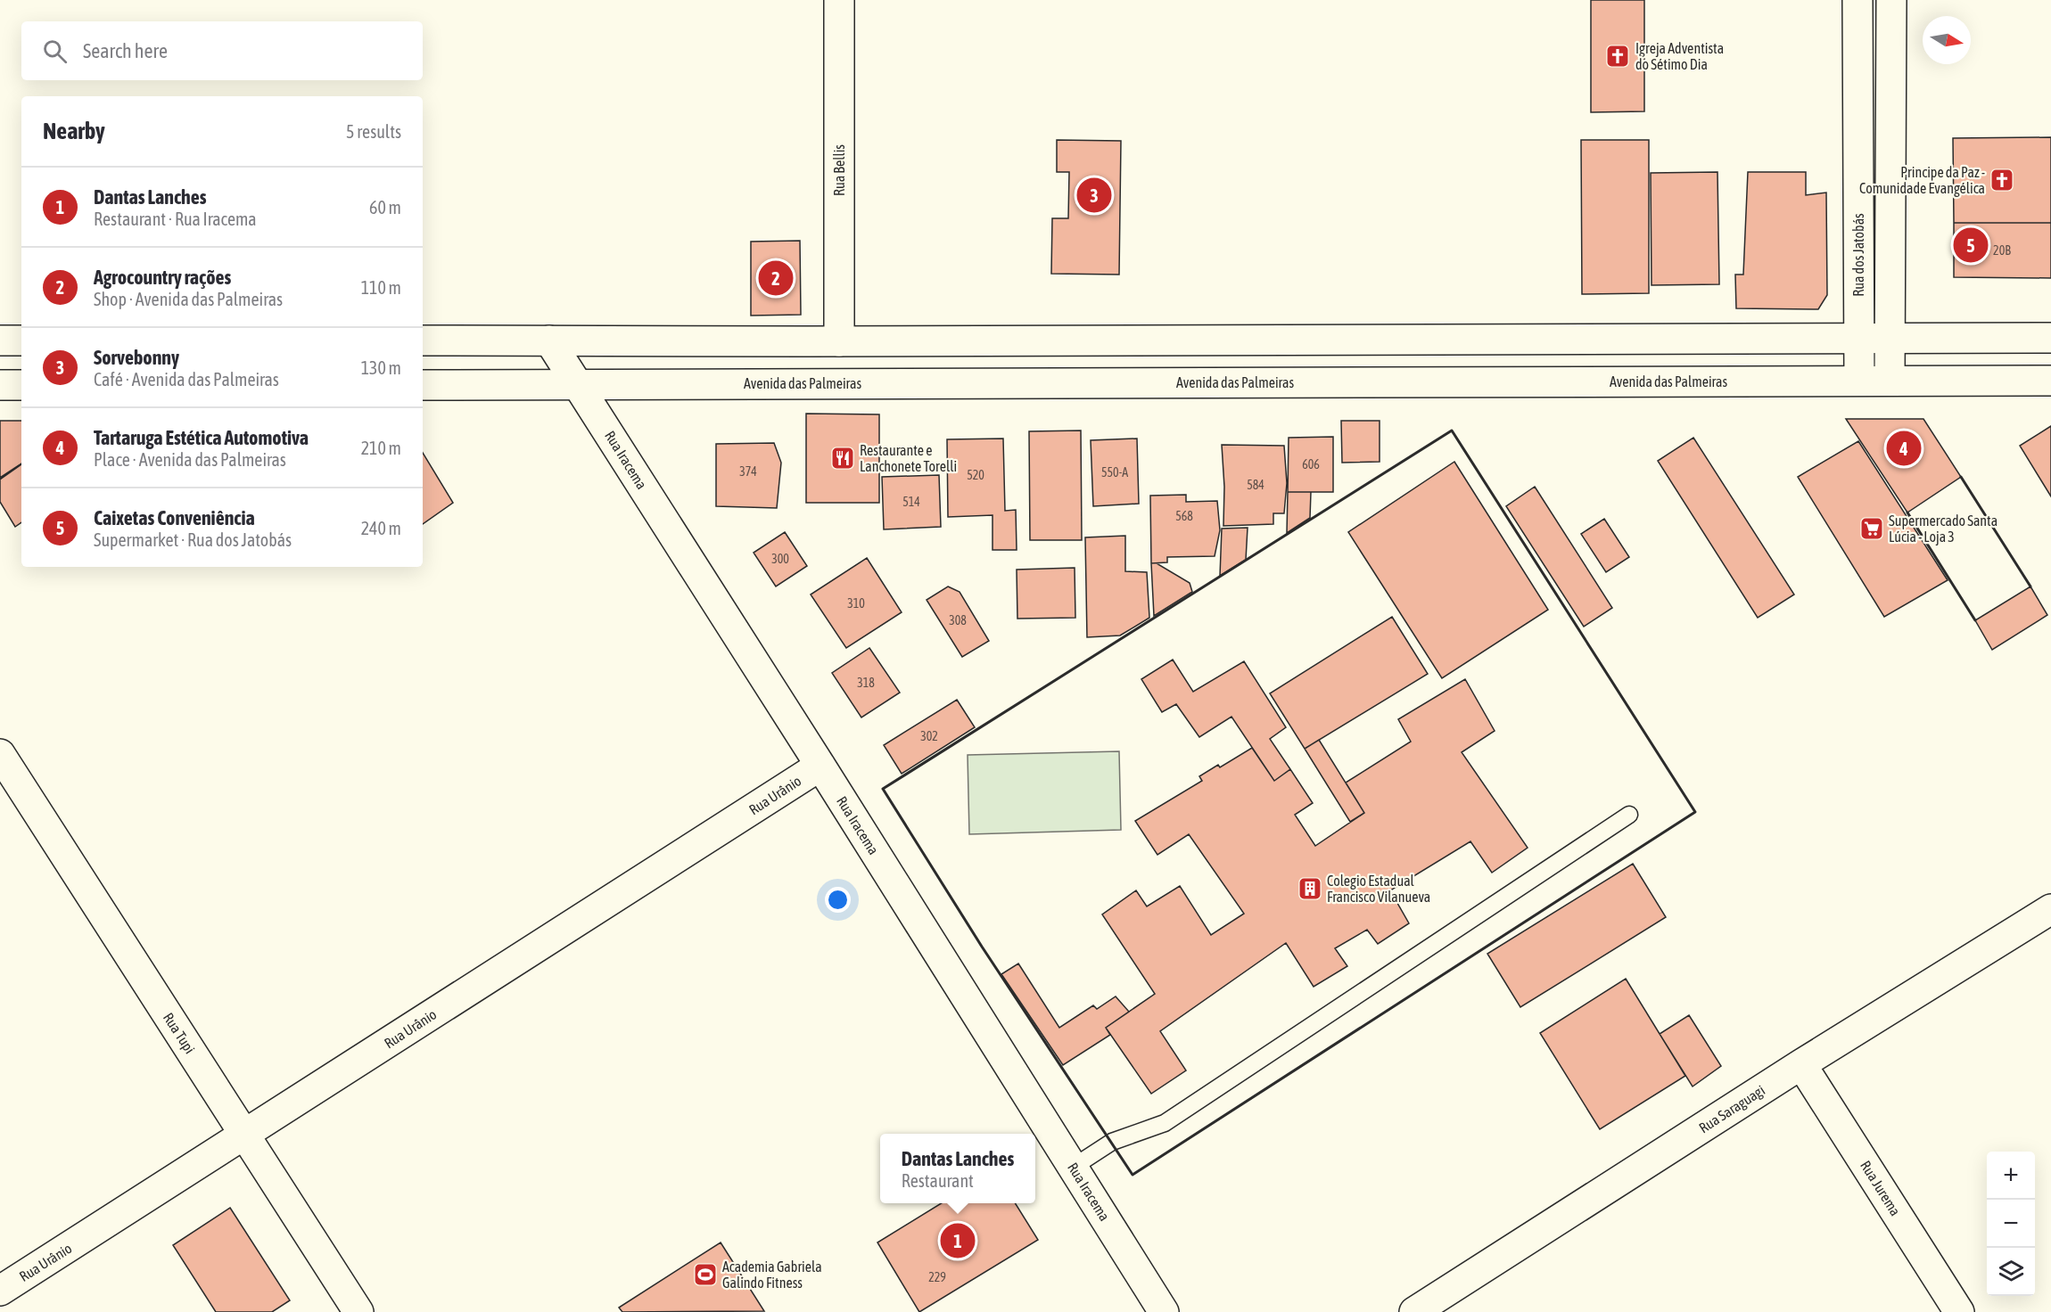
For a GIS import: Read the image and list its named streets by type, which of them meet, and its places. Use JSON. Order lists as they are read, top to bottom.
{
  "streets": {
    "street": [
      "Rua Bellis",
      "Rua dos Jatobás",
      "Avenida das Palmeiras",
      "Rua Iracema",
      "Rua Urânio",
      "Rua Tupi",
      "Rua Saraguagi",
      "Rua Jurema"
    ]
  },
  "crossings": [
    ["Rua dos Jatobás", "Avenida das Palmeiras"],
    ["Avenida das Palmeiras", "Rua Iracema"],
    ["Rua Iracema", "Rua Urânio"],
    ["Rua Urânio", "Rua Tupi"],
    ["Rua Saraguagi", "Rua Jurema"]
  ],
  "places": {
    "church": ["Igreja Adventista do Sétimo Dia", "Principe da Paz - Comunidade Evangélica"],
    "restaurant": ["Restaurante e Lanchonete Torelli"],
    "supermarket": ["Supermercado Santa Lúcia - Loja 3"],
    "building": ["Colegio Estadual Francisco Vilanueva"],
    "sports": ["Academia Gabriela Galindo Fitness"]
  },
  "house_numbers": [
    "20B",
    "606",
    "374",
    "550-A",
    "520",
    "584",
    "514",
    "568",
    "300",
    "310",
    "308",
    "318",
    "302",
    "229"
  ],
  "north": "right",
  "page": {
    "search": "Search here",
    "heading": ["Nearby", "5 results"],
    "list": [
      {
        "mark": "1",
        "name": "Dantas Lanches",
        "note": "Restaurant · Rua Iracema",
        "value": "60 m"
      },
      {
        "mark": "2",
        "name": "Agrocountry rações",
        "note": "Shop · Avenida das Palmeiras",
        "value": "110 m"
      },
      {
        "mark": "3",
        "name": "Sorvebonny",
        "note": "Café · Avenida das Palmeiras",
        "value": "130 m"
      },
      {
        "mark": "4",
        "name": "Tartaruga Estética Automotiva",
        "note": "Place · Avenida das Palmeiras",
        "value": "210 m"
      },
      {
        "mark": "5",
        "name": "Caixetas Conveniência",
        "note": "Supermarket · Rua dos Jatobás",
        "value": "240 m"
      }
    ],
    "pins": [
      "3",
      "5",
      "2",
      "4",
      "1"
    ],
    "popup": ["Dantas Lanches", "Restaurant"],
    "map_buttons": ["+", "−"]
  }
}
